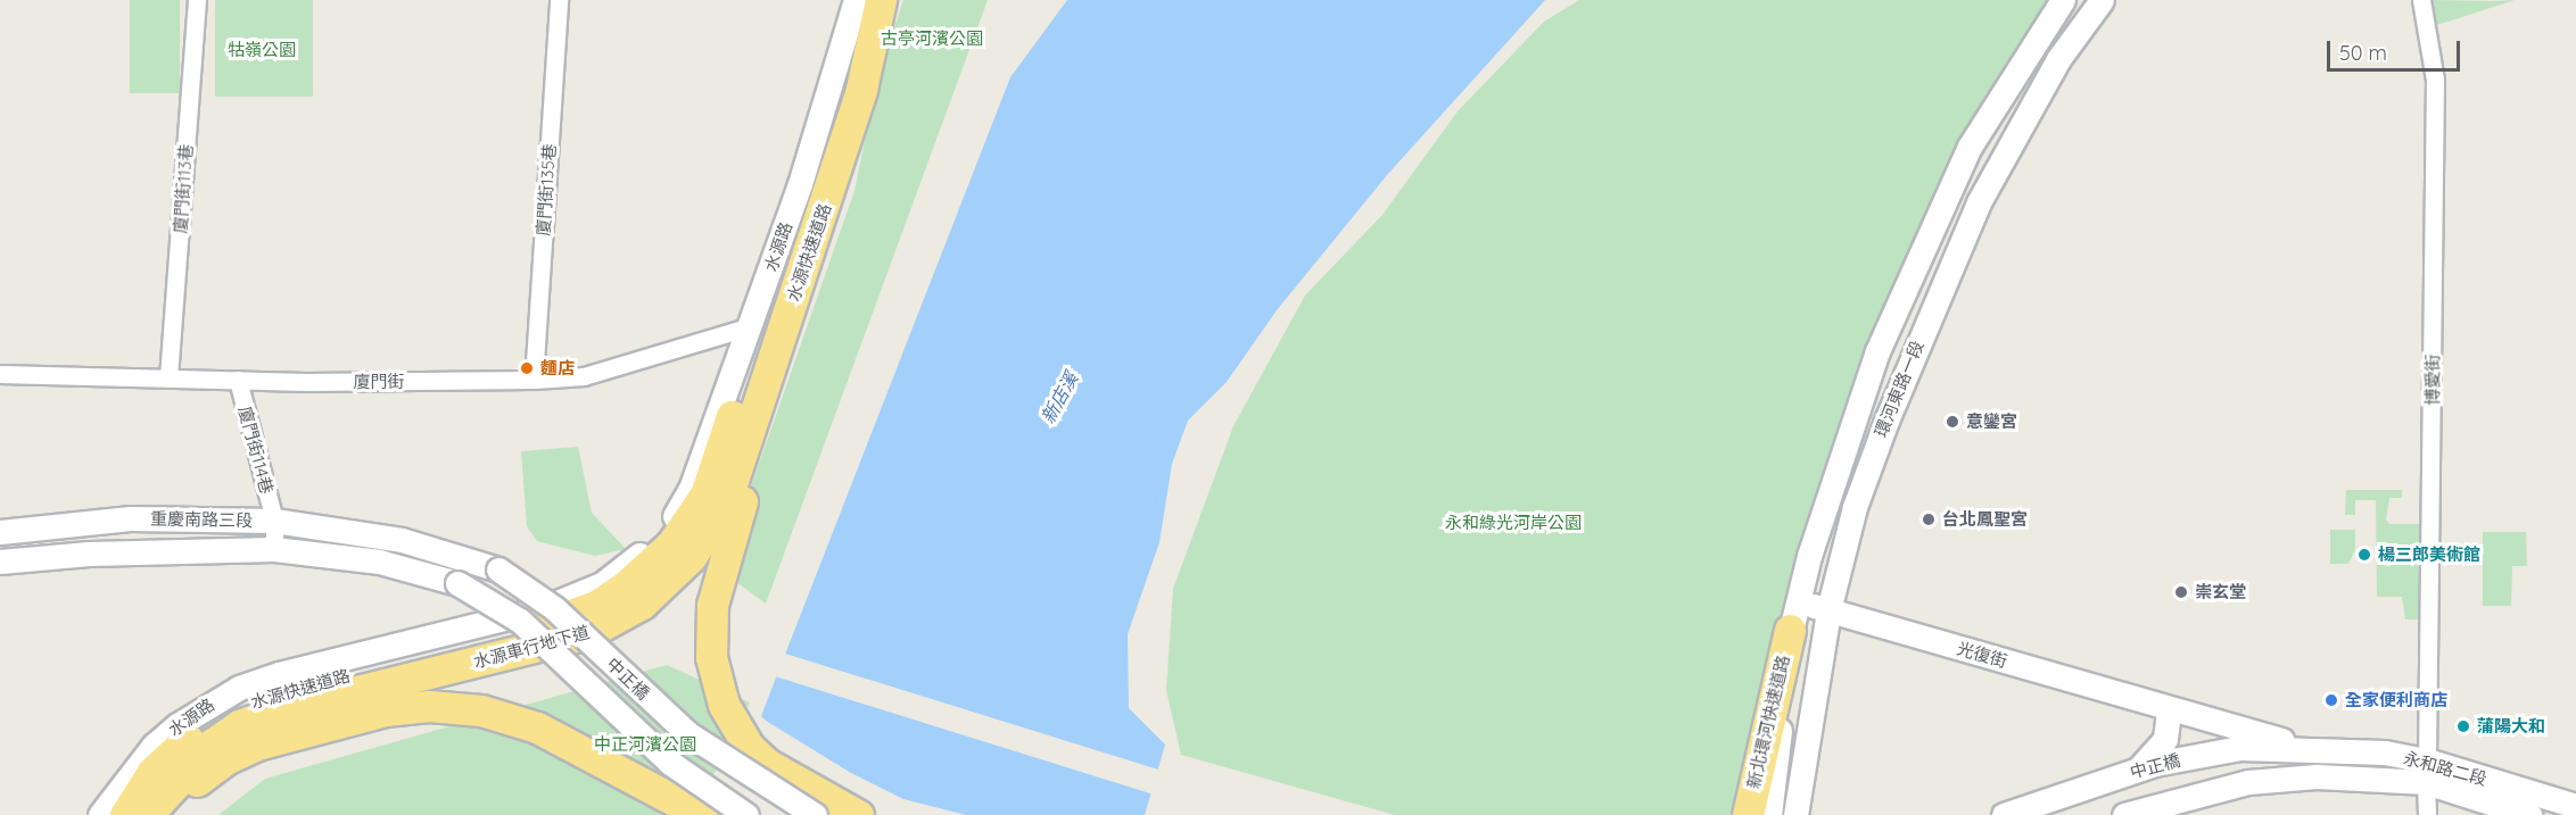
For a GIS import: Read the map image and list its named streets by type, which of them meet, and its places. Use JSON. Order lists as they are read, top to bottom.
{
  "streets": {
    "highway": ["水源快速道路", "水源車行地下道", "新北環河快速道路"],
    "main road": [
      "水源路",
      "環河東路一段",
      "重慶南路三段",
      "光復街",
      "中正橋",
      "永和路二段"
    ],
    "street": [
      "廈門街113巷",
      "廈門街135巷",
      "博愛街",
      "廈門街",
      "廈門街114巷"
    ]
  },
  "crossings": [
    ["廈門街113巷", "廈門街"],
    ["廈門街135巷", "廈門街"],
    ["水源路", "水源快速道路"],
    ["水源路", "廈門街"],
    ["水源路", "水源車行地下道"],
    ["水源快速道路", "水源車行地下道"],
    ["博愛街", "永和路二段"],
    ["廈門街", "廈門街114巷"],
    ["環河東路一段", "光復街"],
    ["環河東路一段", "新北環河快速道路"],
    ["廈門街114巷", "重慶南路三段"],
    ["重慶南路三段", "中正橋"],
    ["光復街", "中正橋"],
    ["光復街", "新北環河快速道路"],
    ["光復街", "永和路二段"],
    ["中正橋", "永和路二段"]
  ],
  "water": ["新店溪"],
  "parks": [
    "古亭河濱公園",
    "牯嶺公園",
    "永和綠光河岸公園",
    "中正河濱公園"
  ],
  "places": [
    "麵店",
    "意鑾宮",
    "台北鳳聖宮",
    "楊三郎美術館",
    "崇玄堂",
    "全家便利商店",
    "蒲陽大和"
  ],
  "scale_bar": "50 m"
}
